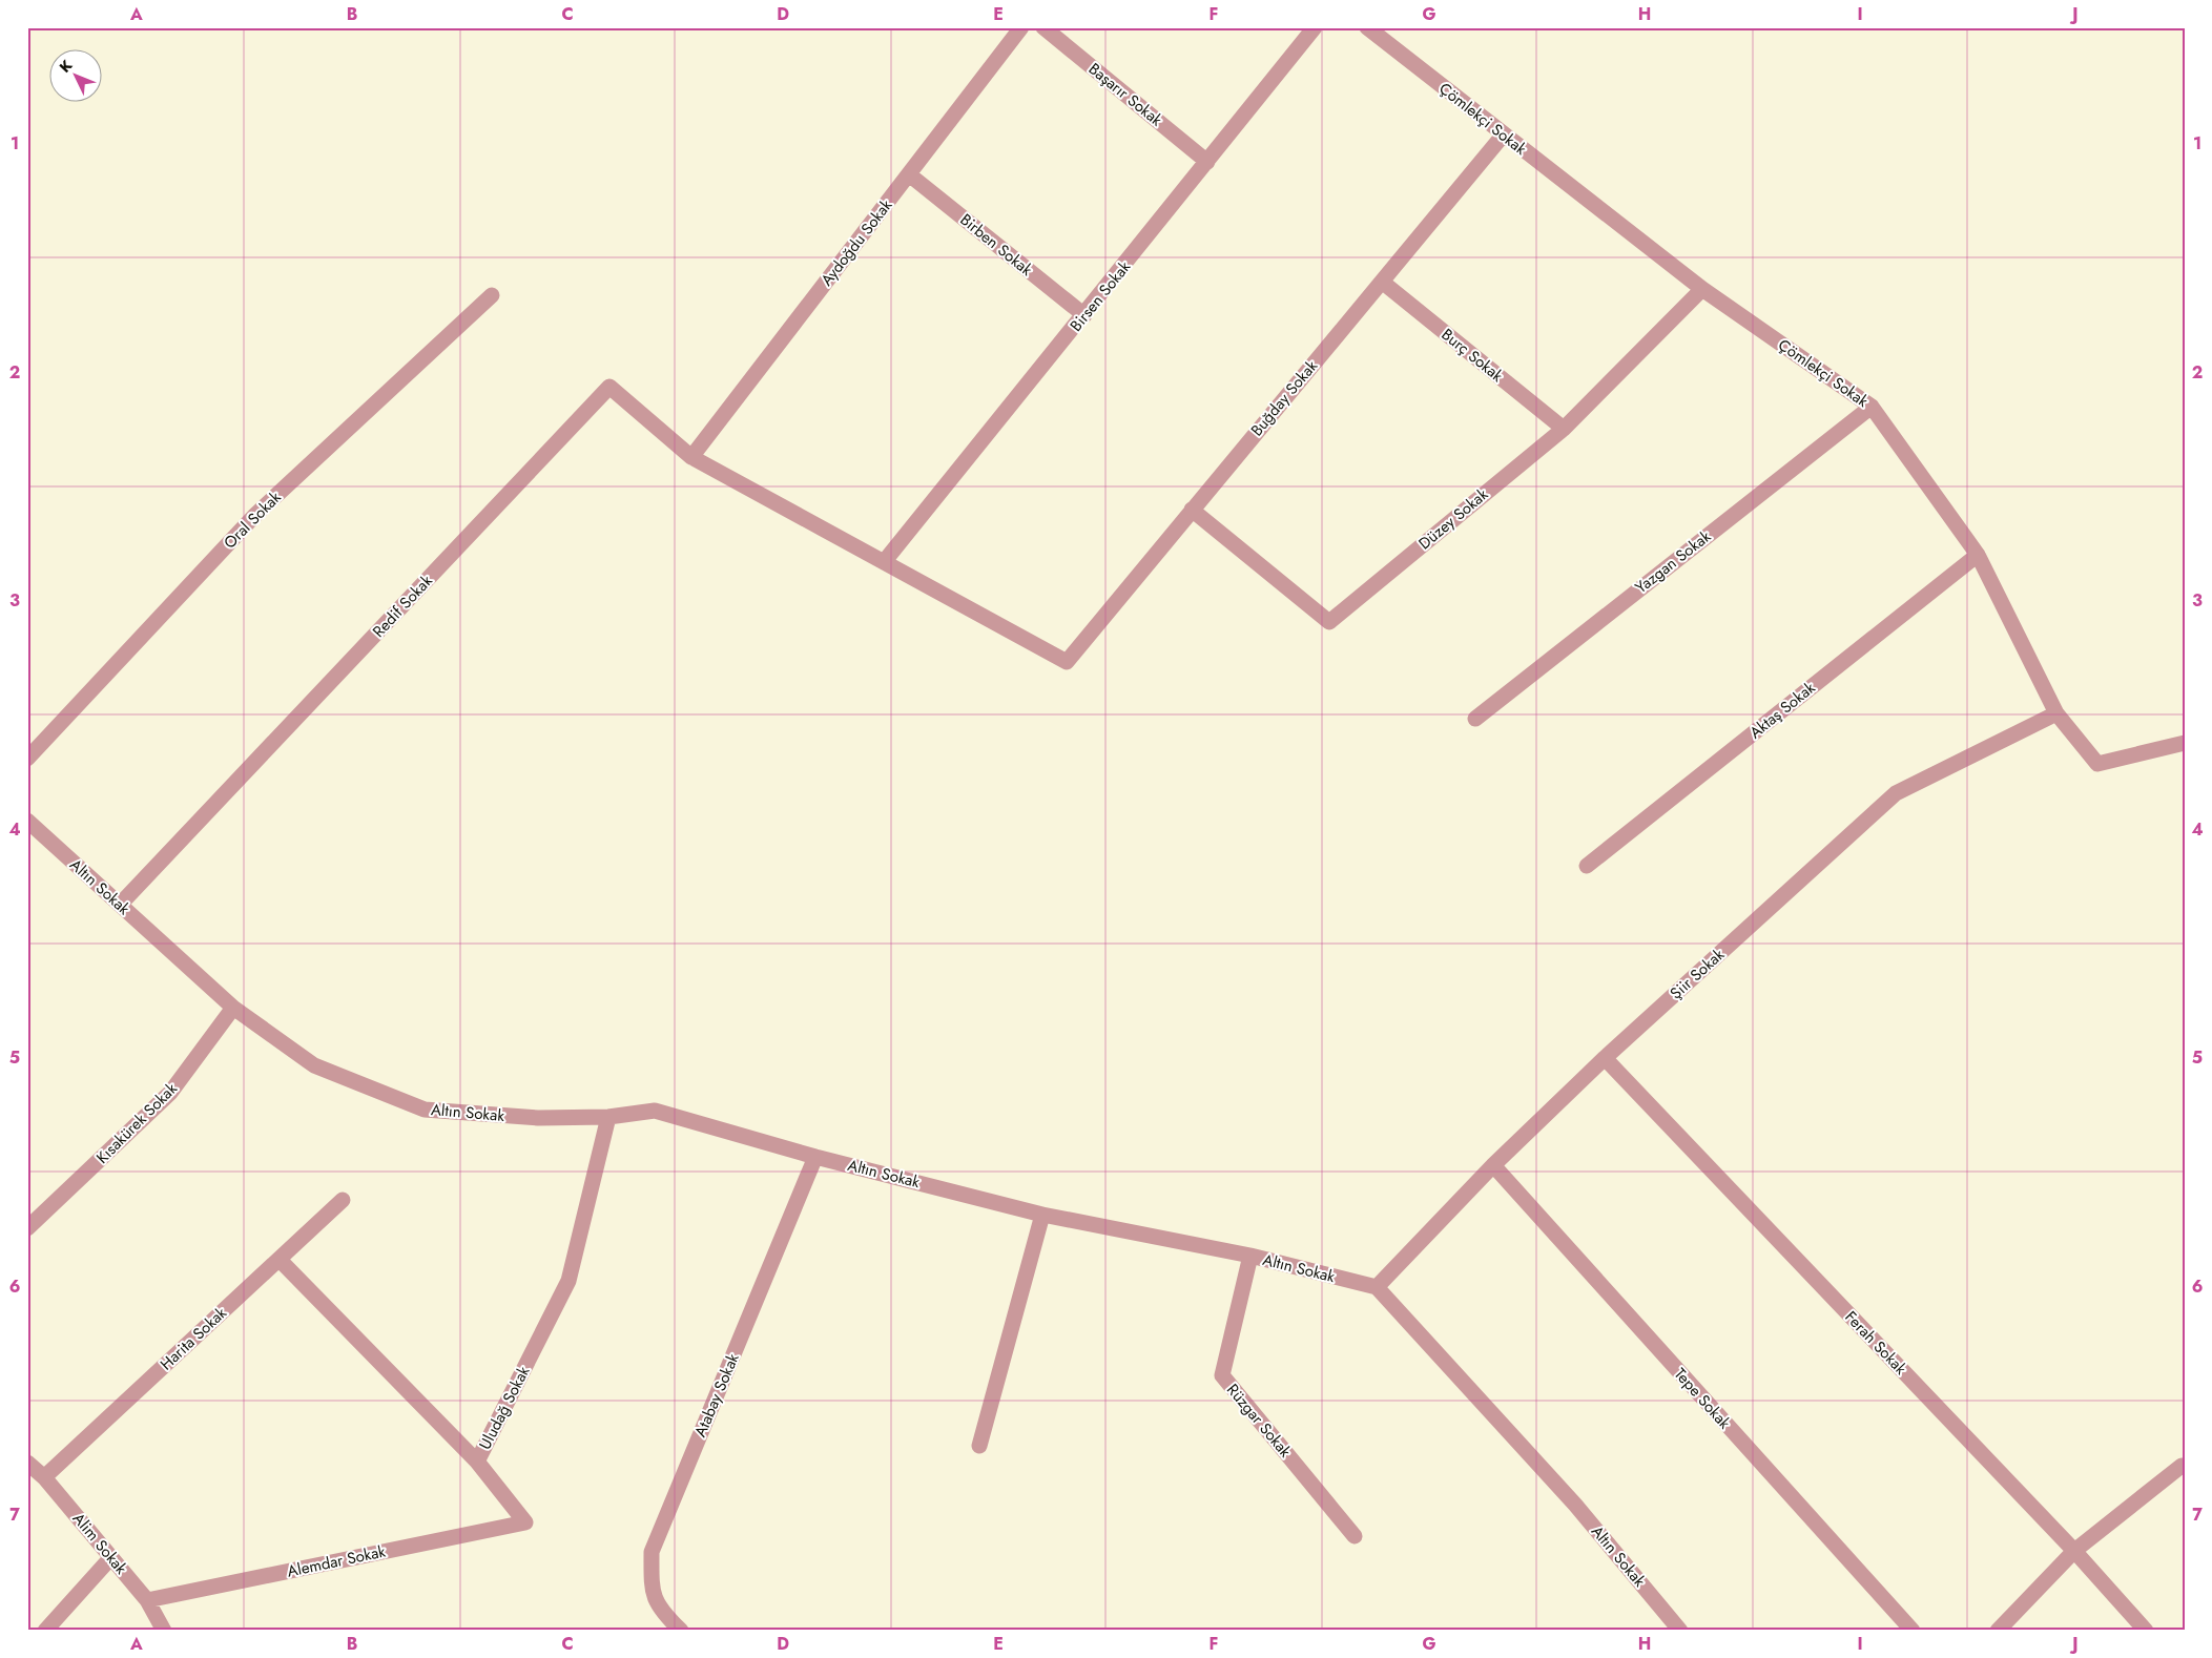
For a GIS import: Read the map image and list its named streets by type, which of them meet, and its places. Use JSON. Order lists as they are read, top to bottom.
{
  "streets": {
    "street": [
      "Başarır Sokak",
      "Çömlekçi Sokak",
      "Aydoğdu Sokak",
      "Birben Sokak",
      "Birsen Sokak",
      "Burç Sokak",
      "Buğday Sokak",
      "Düzey Sokak",
      "Oral Sokak",
      "Yazgan Sokak",
      "Redif Sokak",
      "Aktaş Sokak",
      "Altın Sokak",
      "Şiir Sokak",
      "Kısakürek Sokak",
      "Harita Sokak",
      "Ferah Sokak",
      "Atabay Sokak",
      "Tepe Sokak",
      "Uludağ Sokak",
      "Rüzgar Sokak",
      "Alim Sokak",
      "Alemdar Sokak"
    ]
  },
  "crossings": [
    ["Başarır Sokak", "Birsen Sokak"],
    ["Çömlekçi Sokak", "Buğday Sokak"],
    ["Çömlekçi Sokak", "Düzey Sokak"],
    ["Çömlekçi Sokak", "Yazgan Sokak"],
    ["Çömlekçi Sokak", "Aktaş Sokak"],
    ["Çömlekçi Sokak", "Şiir Sokak"],
    ["Aydoğdu Sokak", "Birben Sokak"],
    ["Aydoğdu Sokak", "Redif Sokak"],
    ["Birben Sokak", "Birsen Sokak"],
    ["Birsen Sokak", "Buğday Sokak"],
    ["Burç Sokak", "Buğday Sokak"],
    ["Burç Sokak", "Düzey Sokak"],
    ["Buğday Sokak", "Düzey Sokak"],
    ["Redif Sokak", "Altın Sokak"],
    ["Altın Sokak", "Şiir Sokak"],
    ["Altın Sokak", "Kısakürek Sokak"],
    ["Altın Sokak", "Atabay Sokak"],
    ["Altın Sokak", "Uludağ Sokak"],
    ["Altın Sokak", "Rüzgar Sokak"],
    ["Şiir Sokak", "Ferah Sokak"],
    ["Şiir Sokak", "Tepe Sokak"],
    ["Harita Sokak", "Uludağ Sokak"],
    ["Harita Sokak", "Alim Sokak"],
    ["Uludağ Sokak", "Alemdar Sokak"],
    ["Alim Sokak", "Alemdar Sokak"]
  ],
  "north": "top left",
  "grid": {
    "columns": [
      "A",
      "B",
      "C",
      "D",
      "E",
      "F",
      "G",
      "H",
      "I",
      "J"
    ],
    "rows": [
      "1",
      "2",
      "3",
      "4",
      "5",
      "6",
      "7"
    ]
  }
}
